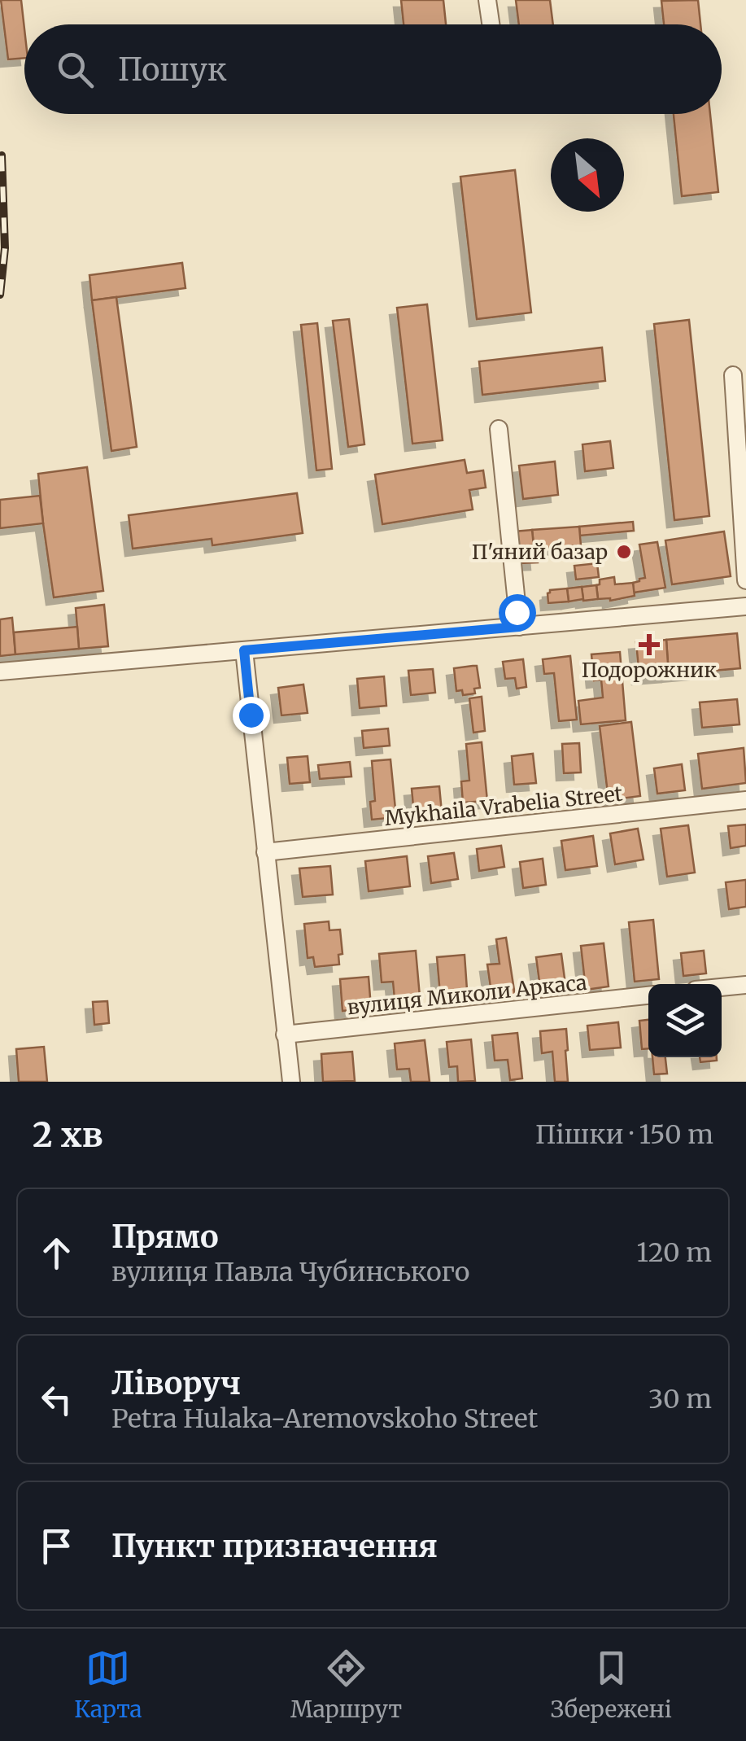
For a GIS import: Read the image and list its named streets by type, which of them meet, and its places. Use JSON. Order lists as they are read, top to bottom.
{
  "streets": {
    "street": ["Mykhaila Vrabelia Street", "вулиця Миколи Аркаса"]
  },
  "places": {
    "other": ["П'яний базар"],
    "health": ["Подорожник"]
  },
  "north": "bottom right",
  "page": {
    "search": "Пошук",
    "heading": ["2 хв", "Пішки · 150 m"],
    "list": [
      ["Прямо", "вулиця Павла Чубинського", "120 m"],
      ["Ліворуч", "Petra Hulaka-Aremovskoho Street", "30 m"],
      "Пункт призначення"
    ],
    "nav": ["Карта", "Маршрут", "Збережені"]
  }
}
